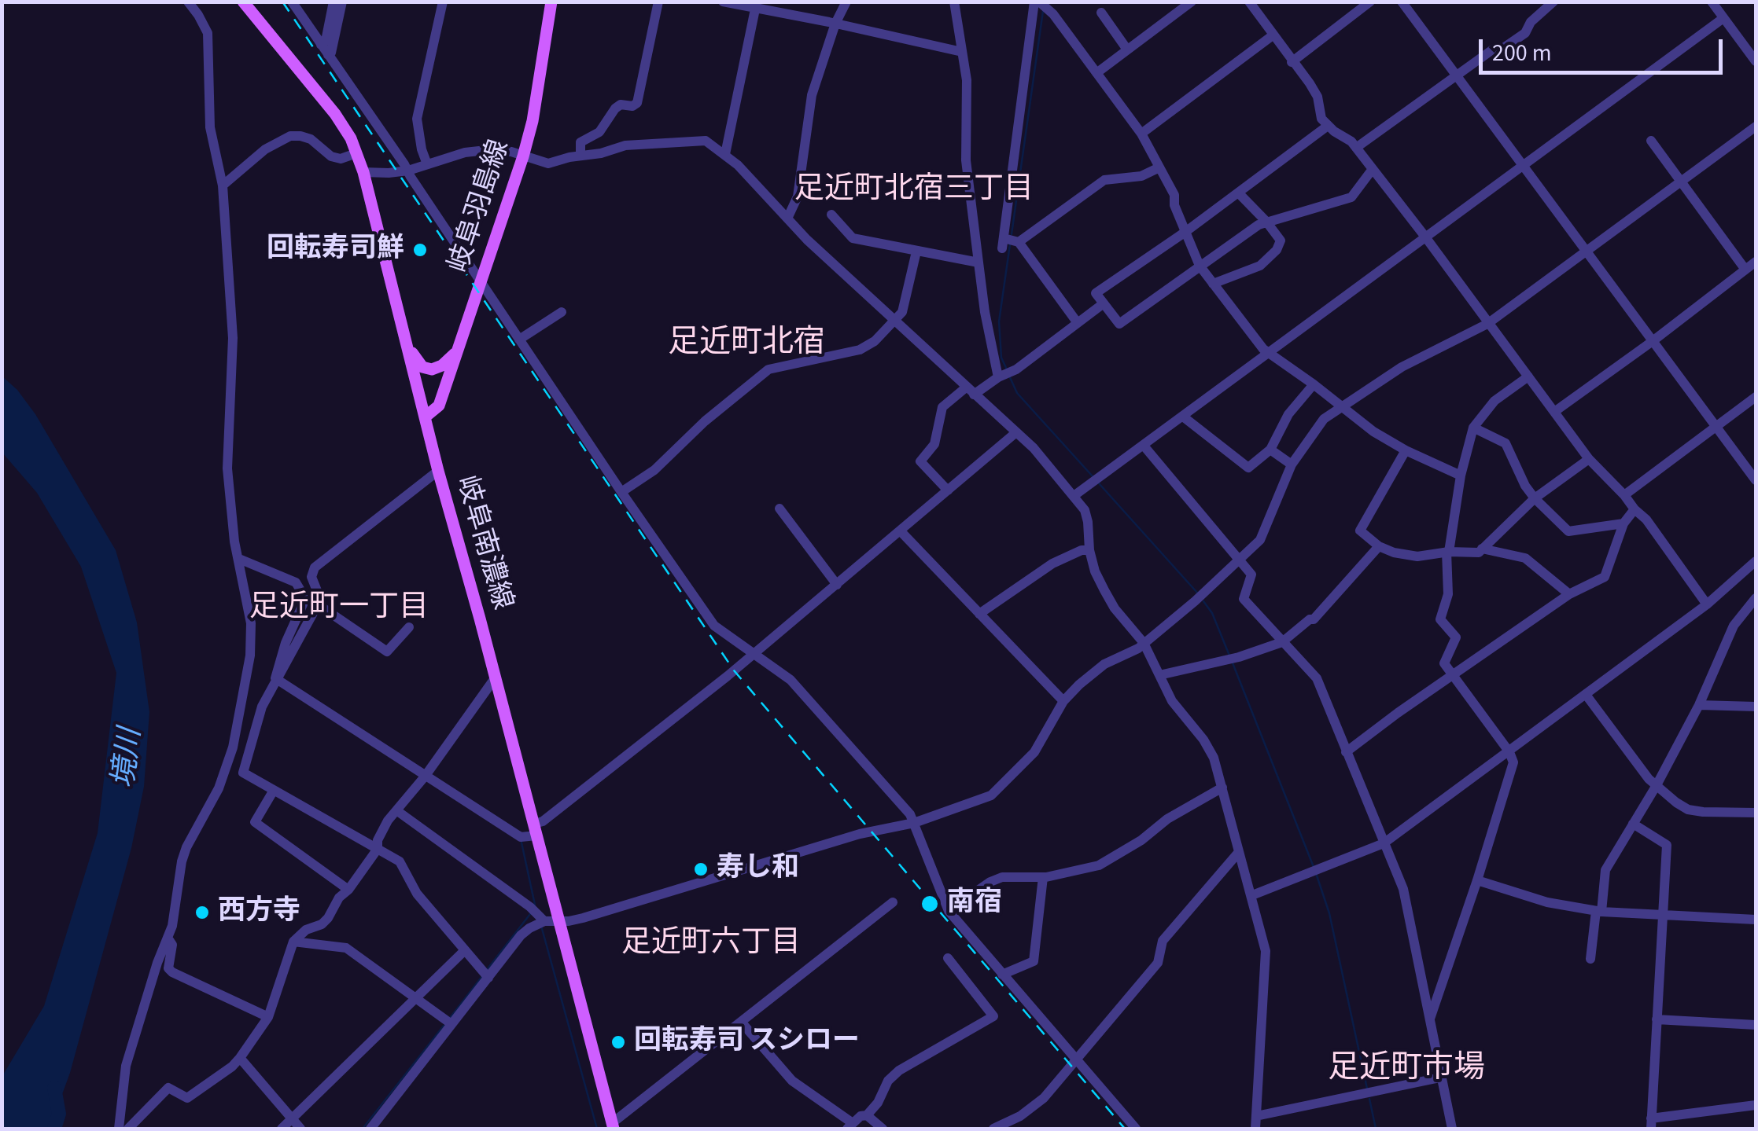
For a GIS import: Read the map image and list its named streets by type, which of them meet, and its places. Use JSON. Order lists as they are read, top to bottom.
{
  "streets": {
    "main road": ["岐阜羽島線", "岐阜南濃線"]
  },
  "crossings": [
    ["岐阜羽島線", "岐阜南濃線"]
  ],
  "districts": [
    "足近町北宿三丁目",
    "足近町北宿",
    "足近町一丁目",
    "足近町六丁目",
    "足近町市場"
  ],
  "water": ["境川"],
  "places": [
    "回転寿司鮮",
    "寿し和",
    "南宿",
    "西方寺",
    "回転寿司 スシロー"
  ],
  "scale_bar": "200 m"
}
